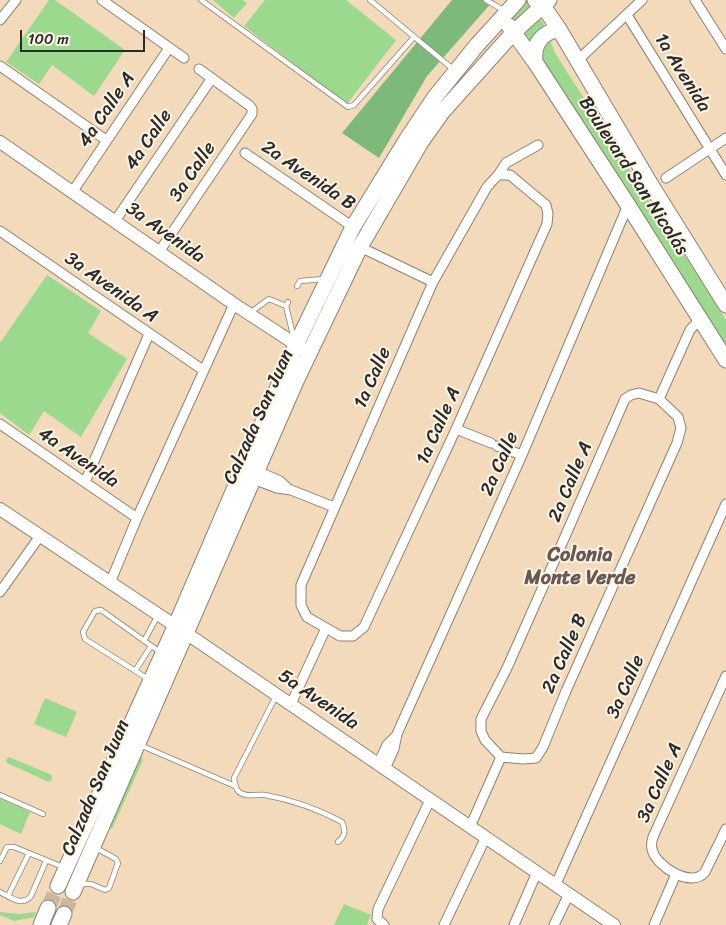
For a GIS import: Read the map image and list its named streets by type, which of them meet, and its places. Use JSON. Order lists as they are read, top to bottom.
{
  "streets": {
    "main road": [
      "Boulevard San Nicolás",
      "3a Avenida",
      "Calzada San Juan",
      "5a Avenida"
    ],
    "street": [
      "1a Avenida",
      "4a Calle A",
      "4a Calle",
      "3a Calle",
      "2a Avenida B",
      "3a Avenida A",
      "1a Calle",
      "1a Calle A",
      "4a Avenida",
      "2a Calle",
      "2a Calle A",
      "2a Calle B",
      "3a Calle A"
    ]
  },
  "crossings": [
    ["4a Calle A", "3a Avenida"],
    ["4a Calle", "3a Calle"],
    ["4a Calle", "3a Avenida"],
    ["3a Calle", "3a Avenida"],
    ["3a Calle", "5a Avenida"],
    ["2a Avenida B", "Calzada San Juan"],
    ["Boulevard San Nicolás", "Calzada San Juan"],
    ["Boulevard San Nicolás", "2a Calle"],
    ["3a Avenida", "Calzada San Juan"],
    ["1a Calle", "1a Calle A"],
    ["Calzada San Juan", "5a Avenida"],
    ["2a Calle", "5a Avenida"],
    ["2a Calle A", "2a Calle B"]
  ],
  "districts": ["Colonia Monte Verde"],
  "scale_bar": "100 m"
}
